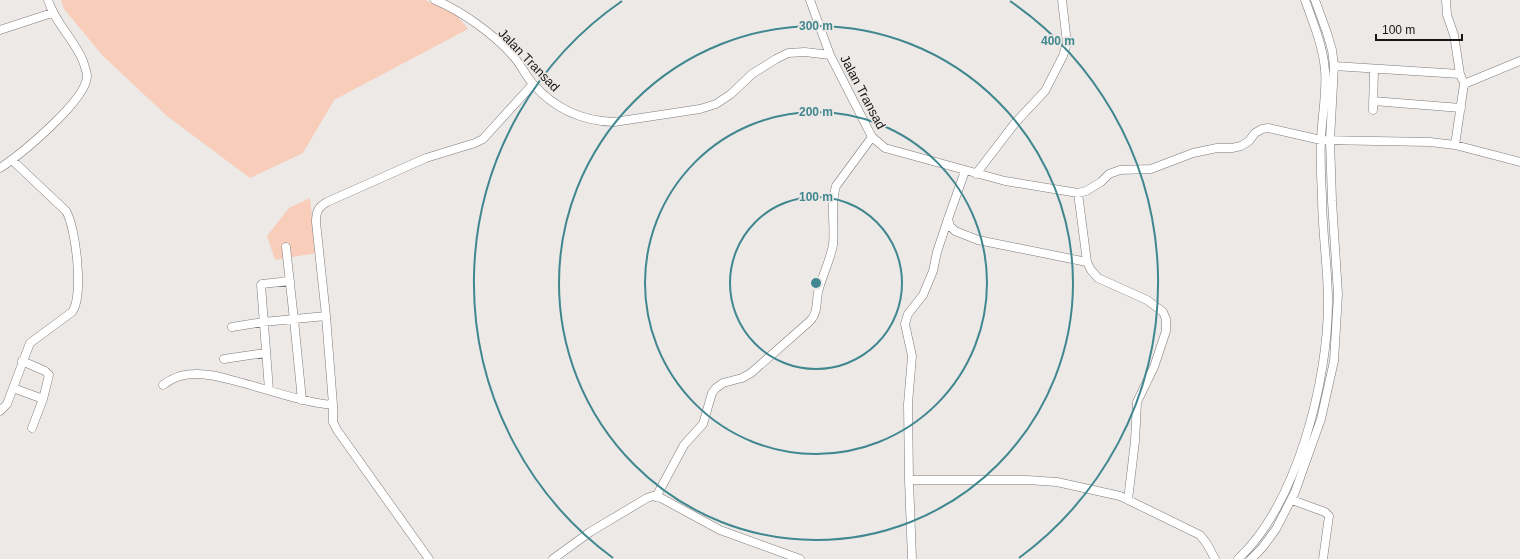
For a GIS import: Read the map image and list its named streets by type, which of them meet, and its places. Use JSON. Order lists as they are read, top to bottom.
{
  "streets": {
    "street": ["Jalan Transad"]
  },
  "scale_bar": "100 m",
  "rings": [
    "300 m",
    "400 m",
    "200 m",
    "100 m"
  ]
}
